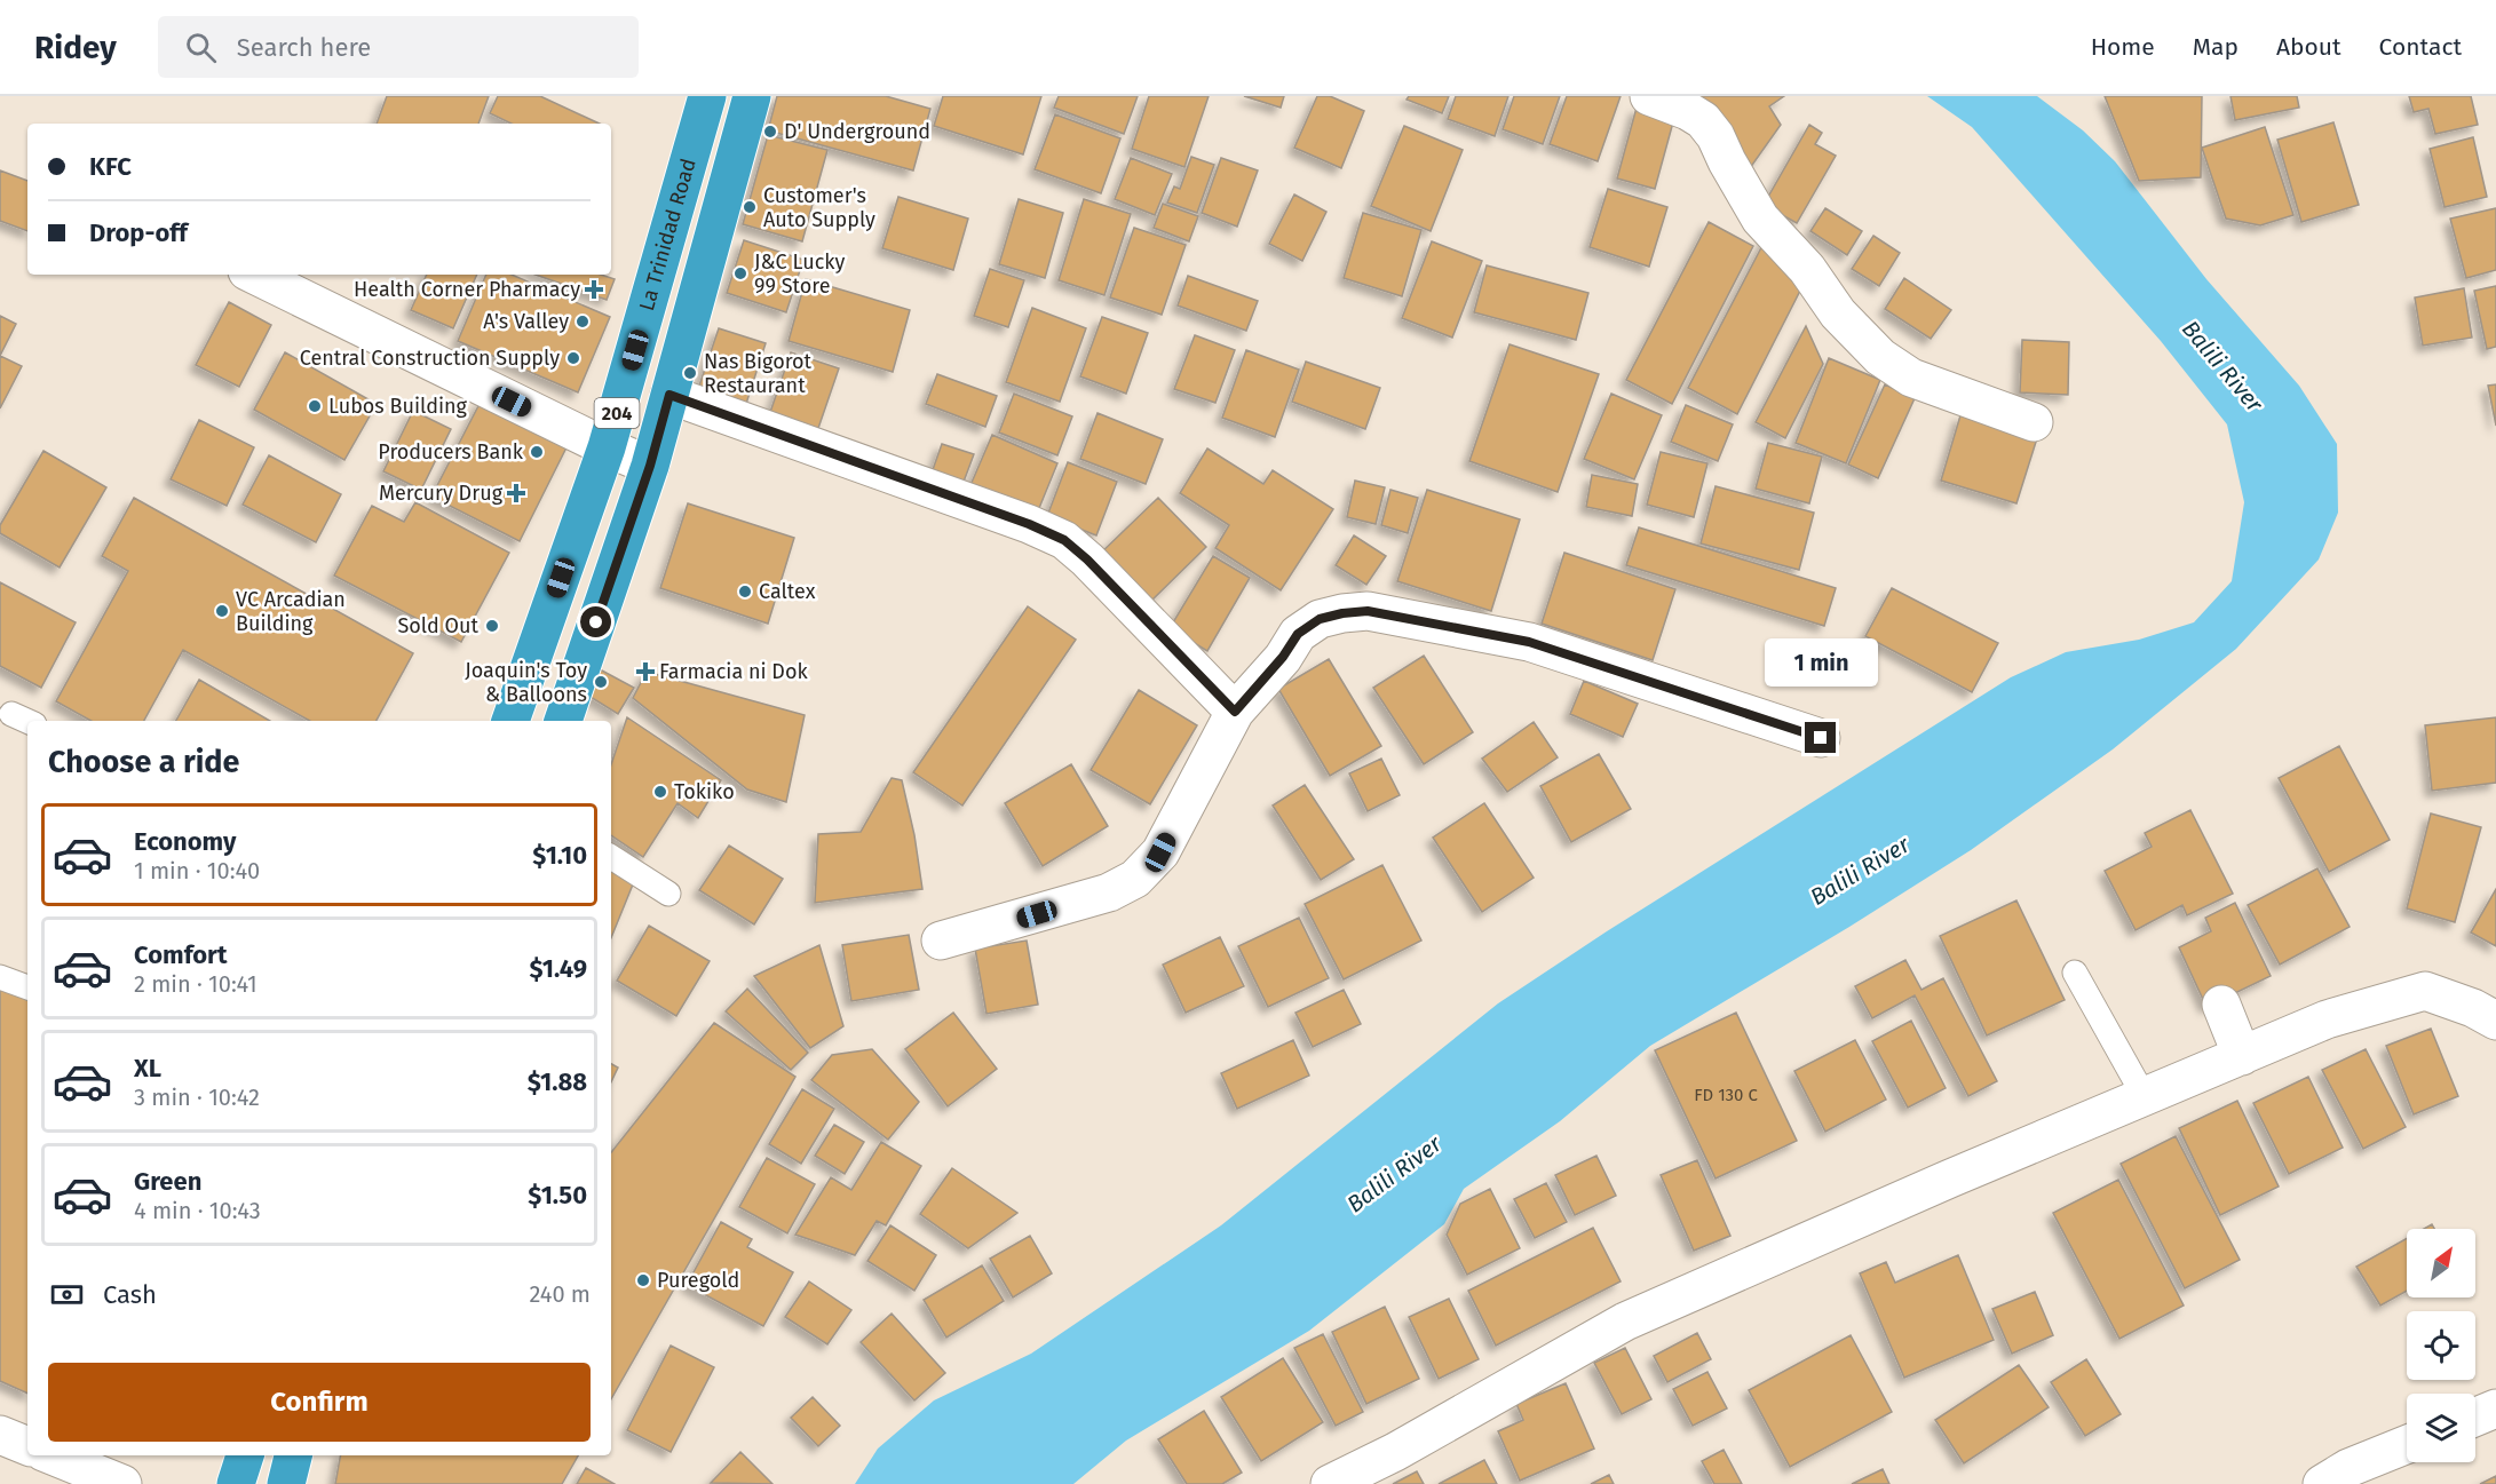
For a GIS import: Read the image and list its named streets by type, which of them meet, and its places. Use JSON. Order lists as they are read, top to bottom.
{
  "streets": {
    "highway": ["La Trinidad Road", "204"]
  },
  "water": ["Balili River"],
  "places": {
    "other": [
      "D' Underground",
      "Customer's Auto Supply",
      "J&C Lucky 99 Store",
      "A's Valley",
      "Central Construction Supply",
      "Nas Bigorot Restaurant",
      "Lubos Building",
      "Producers Bank",
      "Caltex",
      "VC Arcadian Building",
      "Sold Out",
      "Joaquin's Toy & Balloons",
      "Tokiko",
      "Puregold"
    ],
    "health": ["Health Corner Pharmacy", "Mercury Drug", "Farmacia ni Dok"]
  },
  "house_numbers": ["FD 130 C"],
  "north": "top right",
  "page": {
    "header": "Ridey",
    "search": "Search here",
    "nav": [
      "Home",
      "Map",
      "About",
      "Contact"
    ],
    "banner": ["KFC", "Drop-off"],
    "bubble": "1 min",
    "heading": "Choose a ride",
    "list": [
      {
        "name": "Economy",
        "note": "1 min · 10:40",
        "value": "$1.10"
      },
      {
        "name": "Comfort",
        "note": "2 min · 10:41",
        "value": "$1.49"
      },
      {
        "name": "XL",
        "note": "3 min · 10:42",
        "value": "$1.88"
      },
      {
        "name": "Green",
        "note": "4 min · 10:43",
        "value": "$1.50"
      }
    ],
    "pay": ["Cash", "240 m"],
    "buttons": "Confirm"
  }
}
